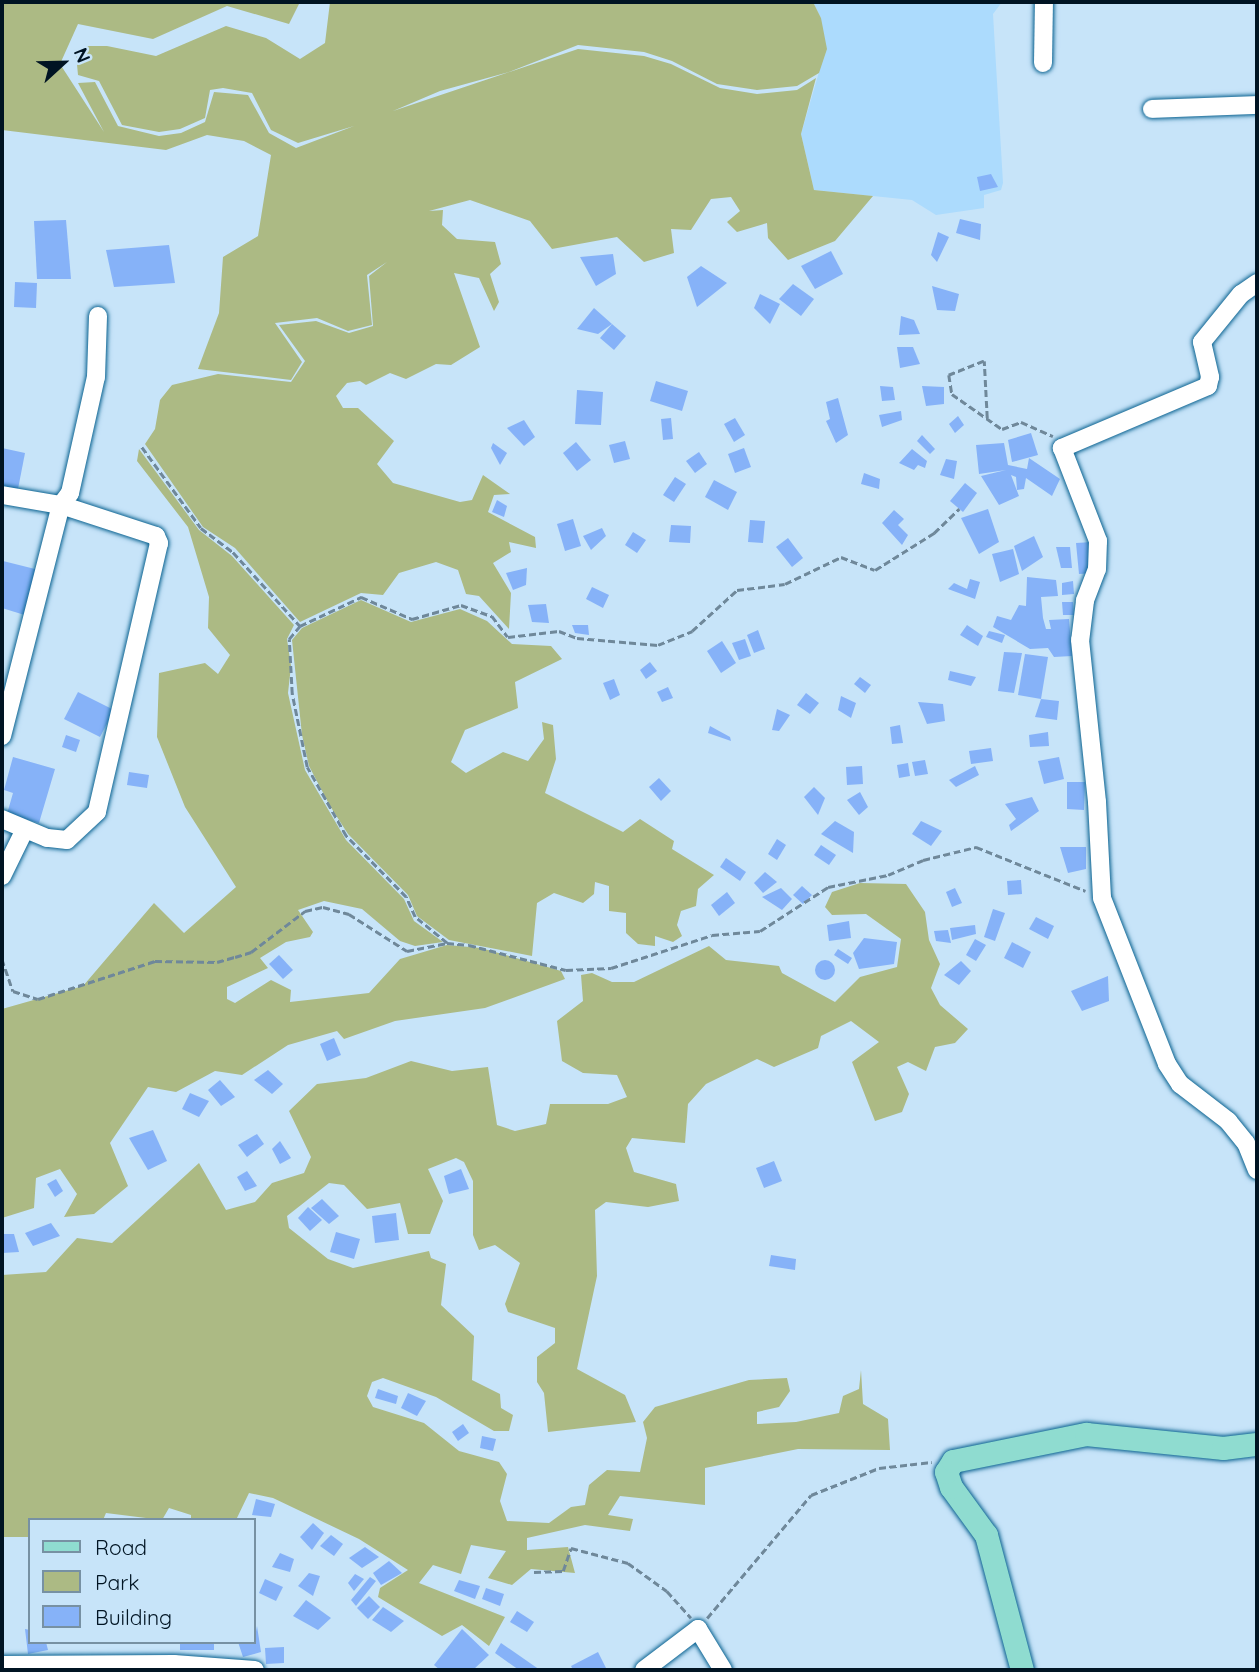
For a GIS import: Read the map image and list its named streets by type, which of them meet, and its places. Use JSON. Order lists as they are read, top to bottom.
{
  "legend": ["Road", "Park", "Building"],
  "north": "right"
}
